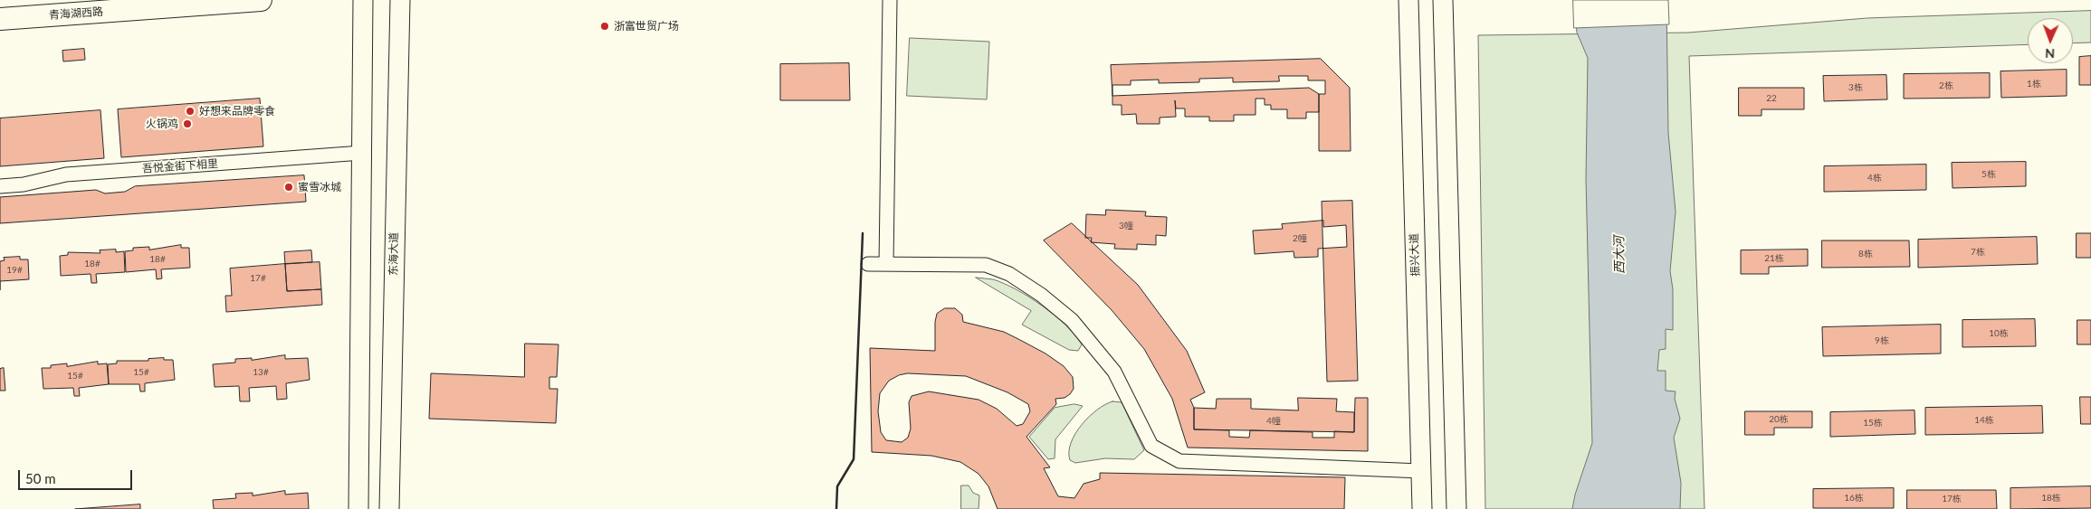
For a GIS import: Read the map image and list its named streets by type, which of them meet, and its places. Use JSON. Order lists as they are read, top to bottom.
{
  "streets": {
    "main road": ["青海湖西路", "东海大道", "振兴大道"],
    "street": ["吾悦金街下相里"]
  },
  "water": ["西大河"],
  "places": [
    "浙富世贸广场",
    "好想来品牌零食",
    "火锅鸡",
    "蜜雪冰城"
  ],
  "house_numbers": [
    "1栋",
    "2栋",
    "3栋",
    "22",
    "5栋",
    "4栋",
    "3幢",
    "2幢",
    "7栋",
    "8栋",
    "21栋",
    "18#",
    "18#",
    "19#",
    "17#",
    "10栋",
    "9栋",
    "15#",
    "13#",
    "15#",
    "20栋",
    "14栋",
    "4幢",
    "15栋",
    "16栋",
    "18栋",
    "17栋"
  ],
  "scale_bar": "50 m",
  "north": "bottom"
}
